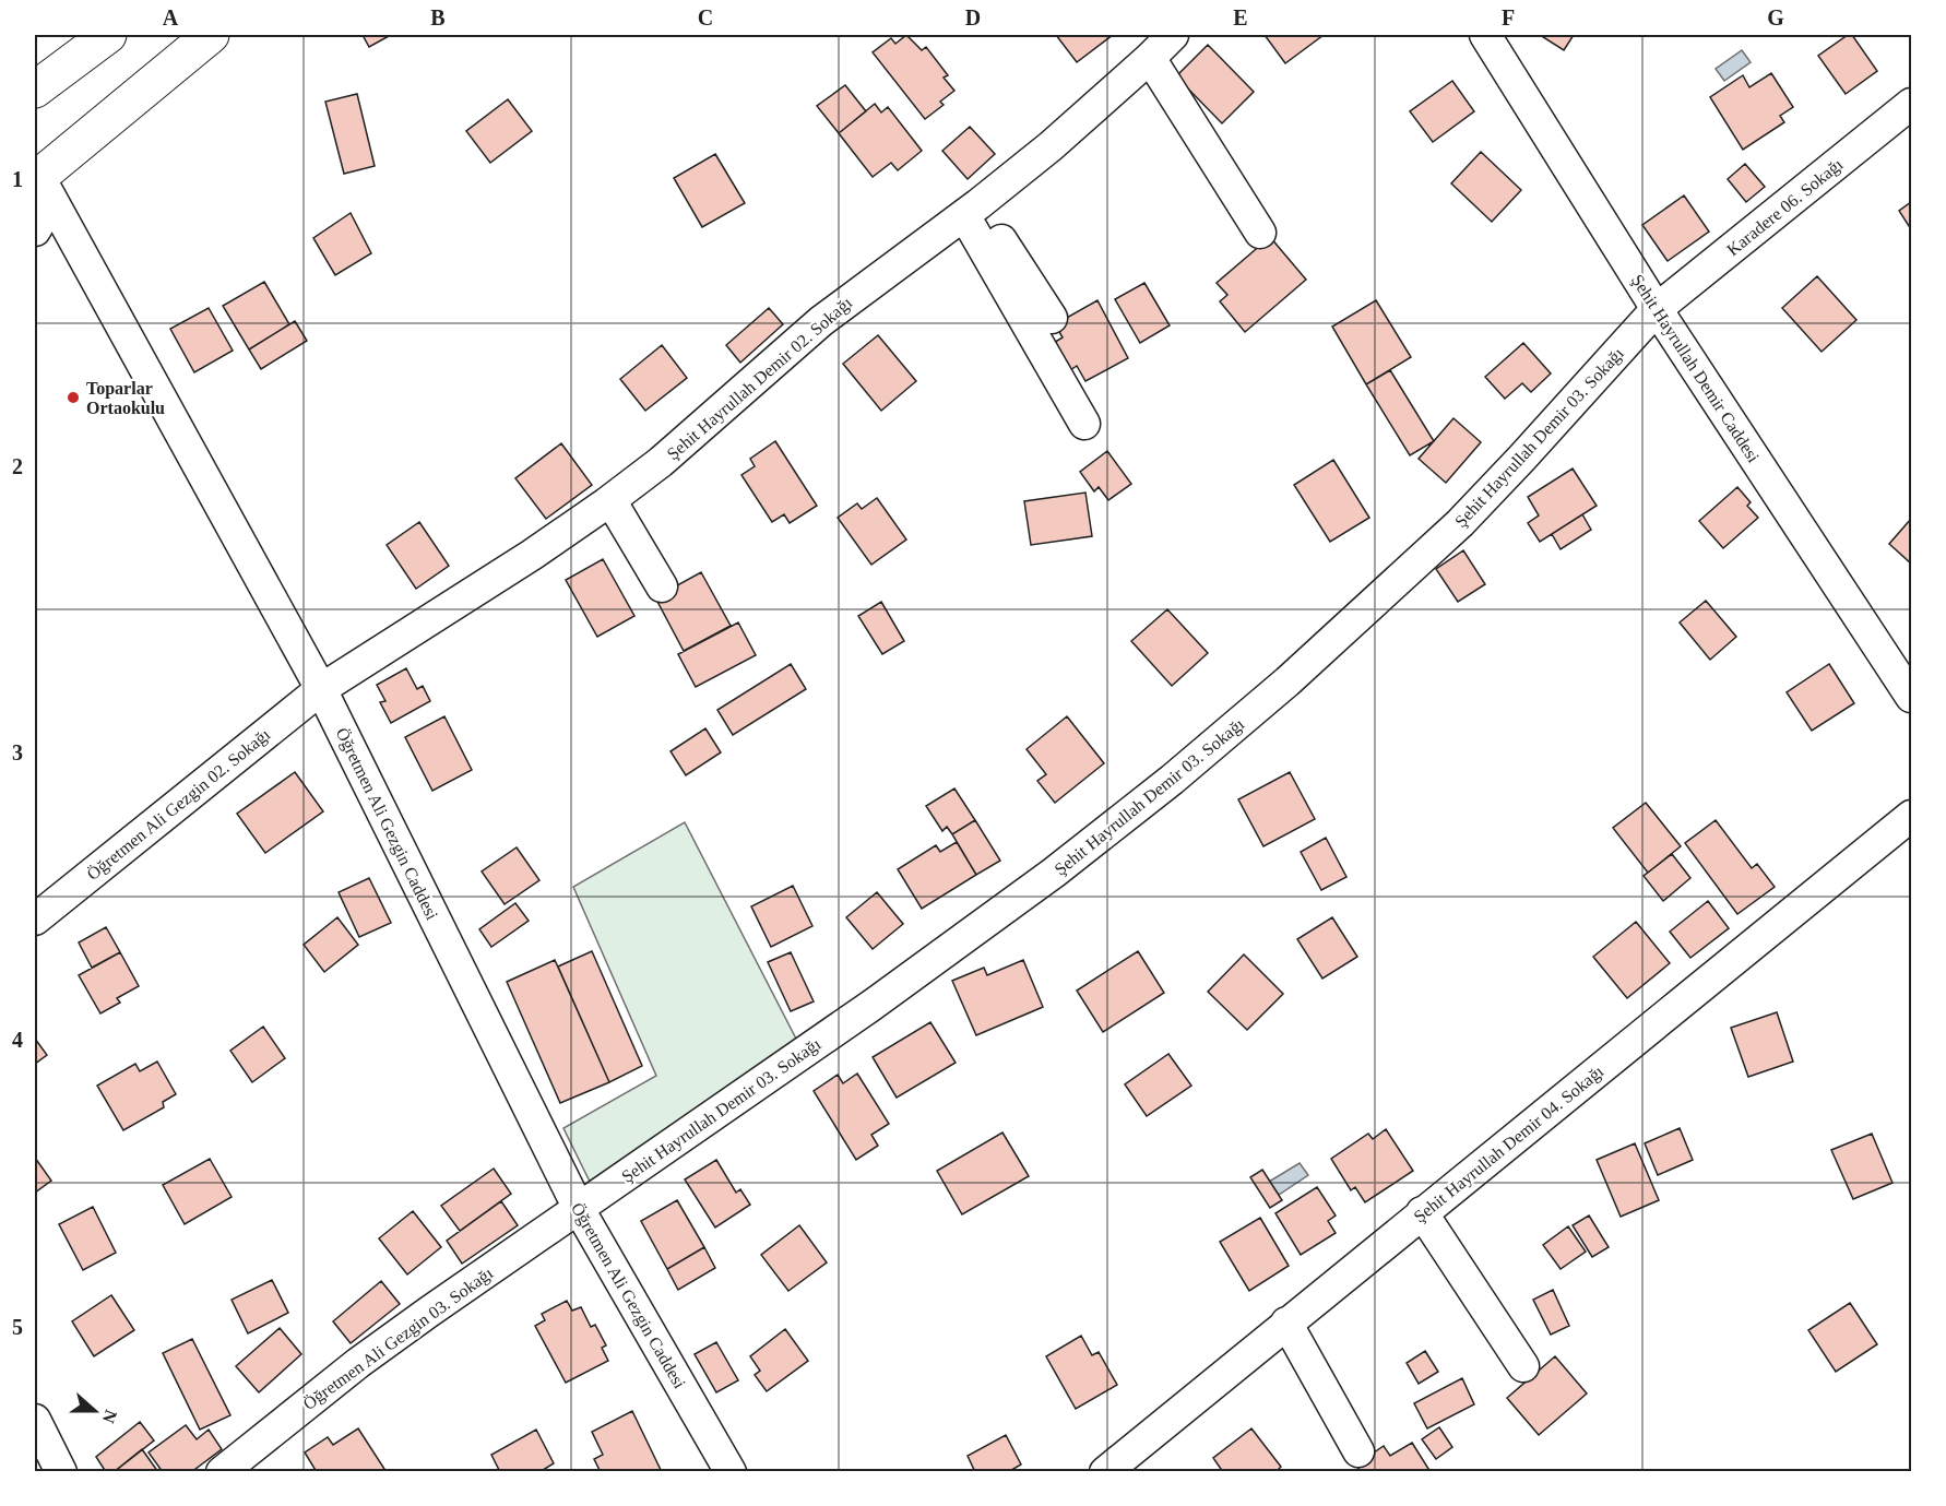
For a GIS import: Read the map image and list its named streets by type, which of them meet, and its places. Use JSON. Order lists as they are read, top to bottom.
{
  "streets": {
    "street": [
      "Karadere 06. Sokağı",
      "Şehit Hayrullah Demir Caddesi",
      "Şehit Hayrullah Demir 02. Sokağı",
      "Şehit Hayrullah Demir 03. Sokağı",
      "Öğretmen Ali Gezgin 02. Sokağı",
      "Öğretmen Ali Gezgin Caddesi",
      "Şehit Hayrullah Demir 04. Sokağı",
      "Öğretmen Ali Gezgin 03. Sokağı"
    ]
  },
  "crossings": [
    ["Karadere 06. Sokağı", "Şehit Hayrullah Demir Caddesi"],
    ["Karadere 06. Sokağı", "Şehit Hayrullah Demir 03. Sokağı"],
    ["Şehit Hayrullah Demir Caddesi", "Şehit Hayrullah Demir 03. Sokağı"],
    ["Şehit Hayrullah Demir 02. Sokağı", "Öğretmen Ali Gezgin 02. Sokağı"],
    ["Şehit Hayrullah Demir 02. Sokağı", "Öğretmen Ali Gezgin Caddesi"],
    ["Şehit Hayrullah Demir 03. Sokağı", "Öğretmen Ali Gezgin Caddesi"],
    ["Şehit Hayrullah Demir 03. Sokağı", "Öğretmen Ali Gezgin 03. Sokağı"],
    ["Öğretmen Ali Gezgin 02. Sokağı", "Öğretmen Ali Gezgin Caddesi"],
    ["Öğretmen Ali Gezgin Caddesi", "Öğretmen Ali Gezgin 03. Sokağı"]
  ],
  "places": ["Toparlar Ortaokulu"],
  "north": "right",
  "grid": {
    "columns": [
      "A",
      "B",
      "C",
      "D",
      "E",
      "F",
      "G"
    ],
    "rows": [
      "1",
      "2",
      "3",
      "4",
      "5"
    ]
  }
}
